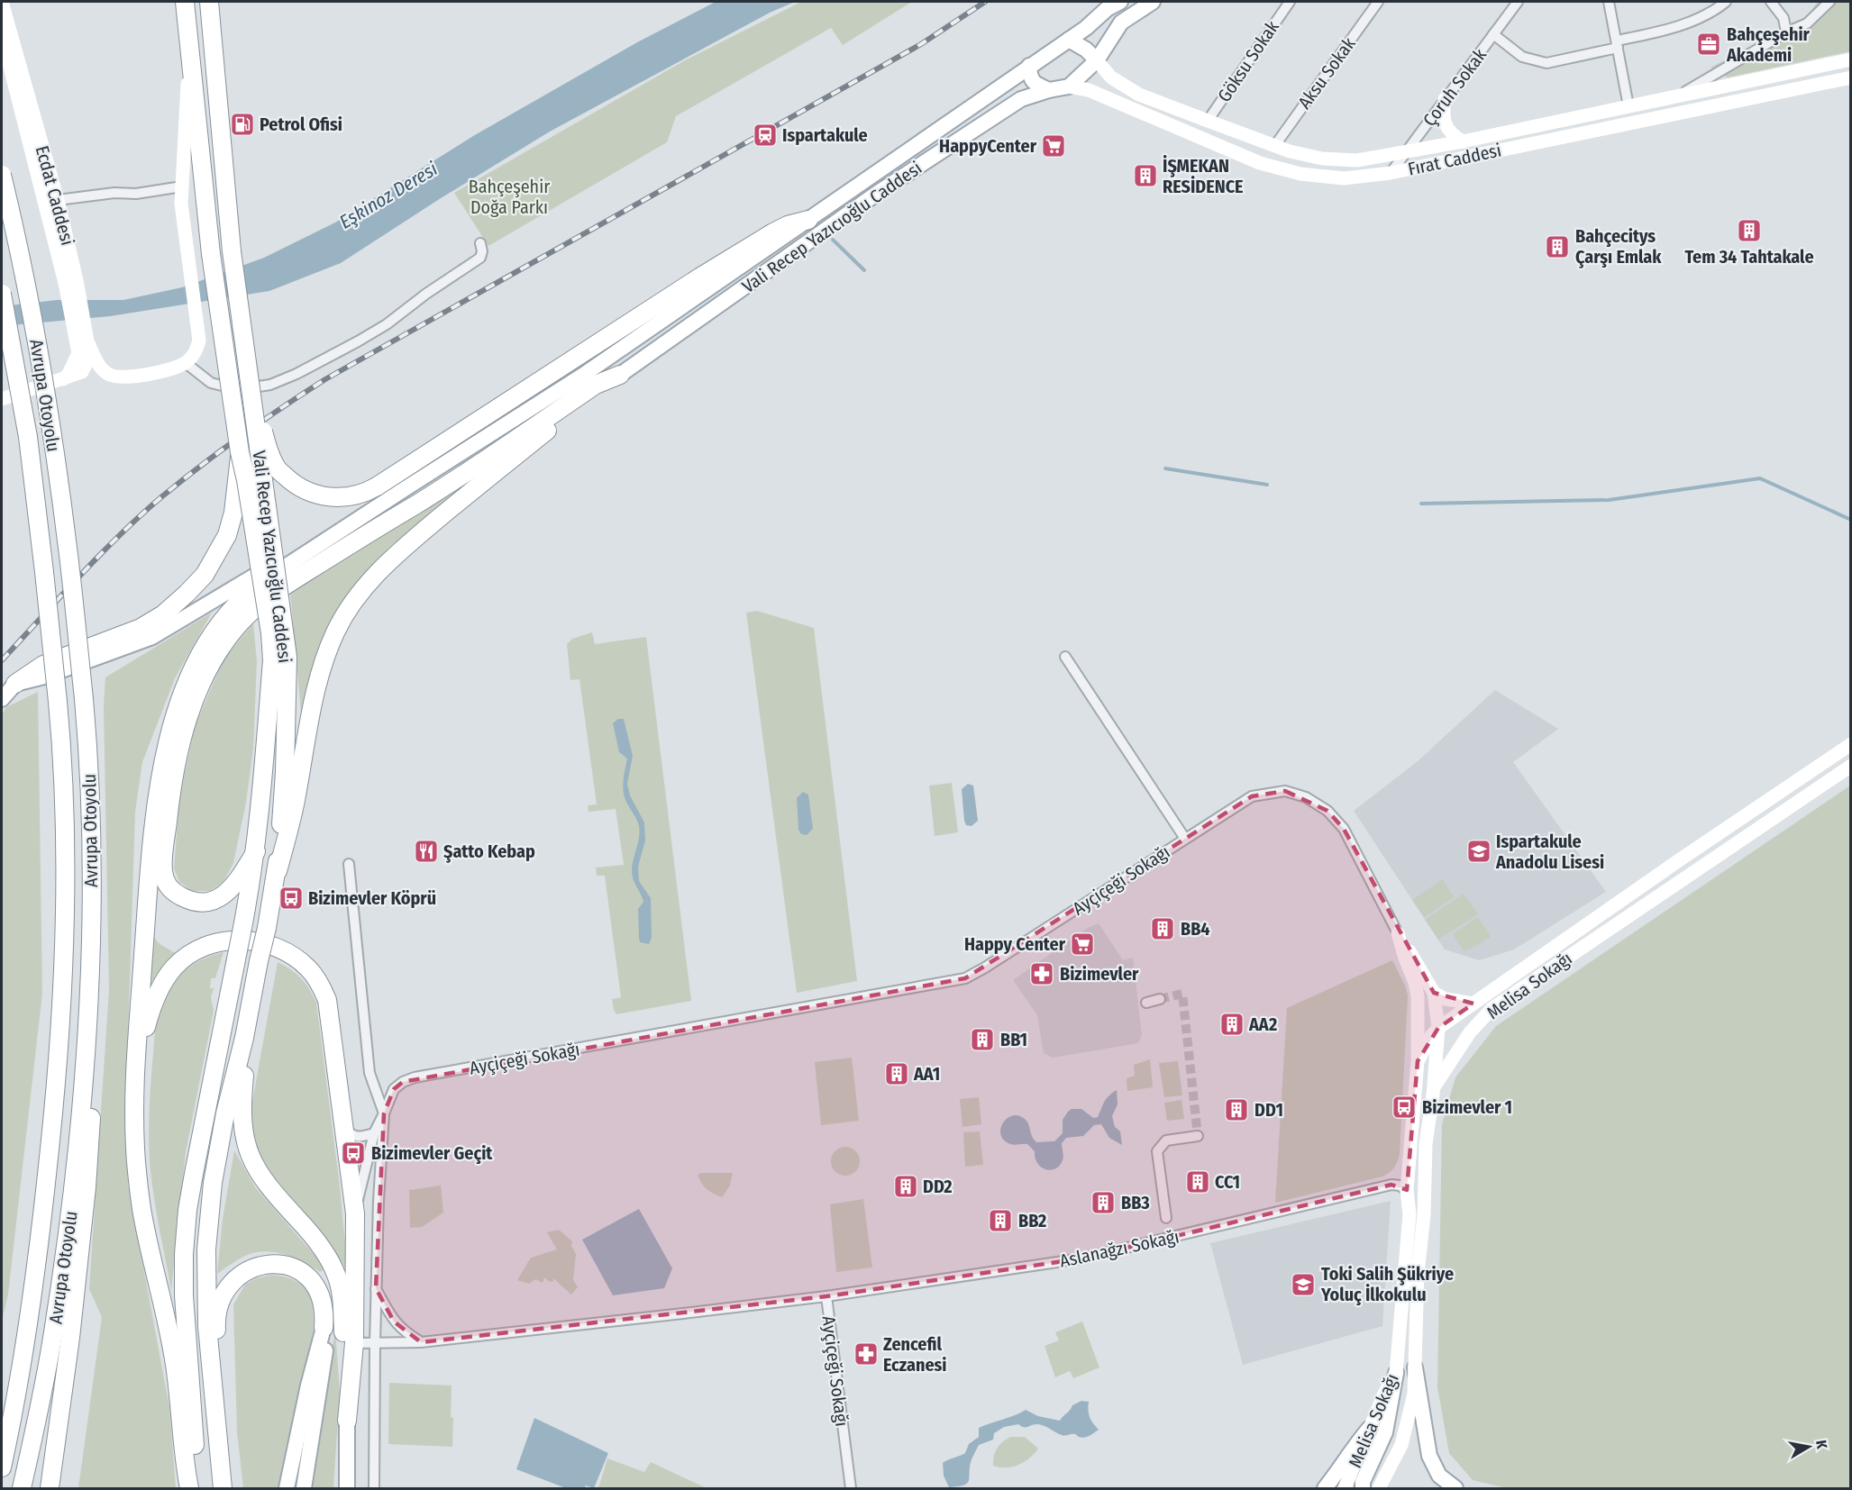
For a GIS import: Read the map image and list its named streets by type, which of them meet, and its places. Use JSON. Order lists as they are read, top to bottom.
{
  "streets": {
    "highway": ["Vali Recep Yazıcıoğlu Caddesi", "Avrupa Otoyolu"],
    "main road": [
      "Fırat Caddesi",
      "Ecdat Caddesi",
      "Ayçiçeği Sokağı",
      "Melisa Sokağı"
    ],
    "street": [
      "Göksu Sokak",
      "Aksu Sokak",
      "Çoruh Sokak",
      "Aslanağzı Sokağı"
    ]
  },
  "crossings": [
    ["Göksu Sokak", "Fırat Caddesi"],
    ["Aksu Sokak", "Fırat Caddesi"],
    ["Çoruh Sokak", "Fırat Caddesi"],
    ["Fırat Caddesi", "Vali Recep Yazıcıoğlu Caddesi"],
    ["Ayçiçeği Sokağı", "Melisa Sokağı"],
    ["Ayçiçeği Sokağı", "Aslanağzı Sokağı"],
    ["Melisa Sokağı", "Aslanağzı Sokağı"]
  ],
  "water": ["Eşkinoz Deresi"],
  "parks": ["Bahçeşehir Doğa Parkı"],
  "places": {
    "office": ["Bahçeşehir Akademi"],
    "fuel station": ["Petrol Ofisi"],
    "station": ["Ispartakule"],
    "supermarket": ["HappyCenter", "Happy Center"],
    "building": [
      "İŞMEKAN RESİDENCE",
      "Tem 34 Tahtakale",
      "Bahçecitys Çarşı Emlak",
      "BB4",
      "AA2",
      "BB1",
      "AA1",
      "DD1",
      "CC1",
      "DD2",
      "BB3",
      "BB2"
    ],
    "restaurant": ["Şatto Kebap"],
    "school or university": ["Ispartakule Anadolu Lisesi", "Toki Salih Şükriye Yoluç İlkokulu"],
    "bus stop": ["Bizimevler Köprü", "Bizimevler 1", "Bizimevler Geçit"],
    "pharmacy": ["Bizimevler", "Zencefil Eczanesi"]
  },
  "north": "right"
}
